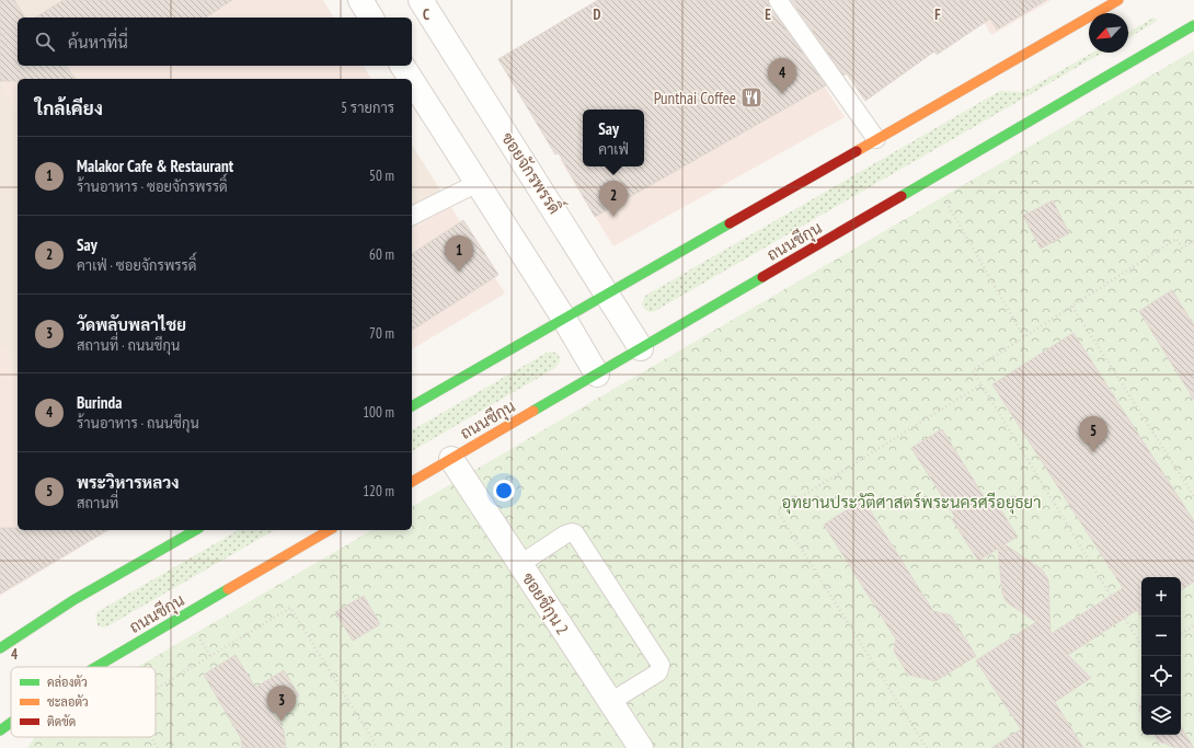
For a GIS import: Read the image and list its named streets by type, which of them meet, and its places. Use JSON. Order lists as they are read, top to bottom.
{
  "streets": {
    "main road": ["ถนนชีกุน"],
    "street": ["ซอยจักรพรรดิ์", "ซอยชีกุน 2"]
  },
  "crossings": [
    ["ซอยจักรพรรดิ์", "ถนนชีกุน"],
    ["ถนนชีกุน", "ซอยชีกุน 2"]
  ],
  "parks": ["อุทยานประวัติศาสตร์พระนครศรีอยุธยา"],
  "places": {
    "restaurant": ["Punthai Coffee"]
  },
  "legend": ["คล่องตัว", "ชะลอตัว", "ติดขัด"],
  "north": "bottom left",
  "page": {
    "search": "ค้นหาที่นี่",
    "pins": [
      "4",
      "2",
      "1",
      "5",
      "3"
    ],
    "heading": ["ใกล้เคียง", "5 รายการ"],
    "popup": ["Say", "คาเฟ่"],
    "list": [
      {
        "mark": "1",
        "name": "Malakor Cafe & Restaurant",
        "note": "ร้านอาหาร · ซอยจักรพรรดิ์",
        "value": "50 m"
      },
      {
        "mark": "2",
        "name": "Say",
        "note": "คาเฟ่ · ซอยจักรพรรดิ์",
        "value": "60 m"
      },
      {
        "mark": "3",
        "name": "วัดพลับพลาไชย",
        "note": "สถานที่ · ถนนชีกุน",
        "value": "70 m"
      },
      {
        "mark": "4",
        "name": "Burinda",
        "note": "ร้านอาหาร · ถนนชีกุน",
        "value": "100 m"
      },
      {
        "mark": "5",
        "name": "พระวิหารหลวง",
        "note": "สถานที่",
        "value": "120 m"
      }
    ],
    "map_buttons": ["+", "−"]
  },
  "grid": {
    "columns": [
      "C",
      "D",
      "E",
      "F"
    ],
    "rows": ["4"]
  }
}
